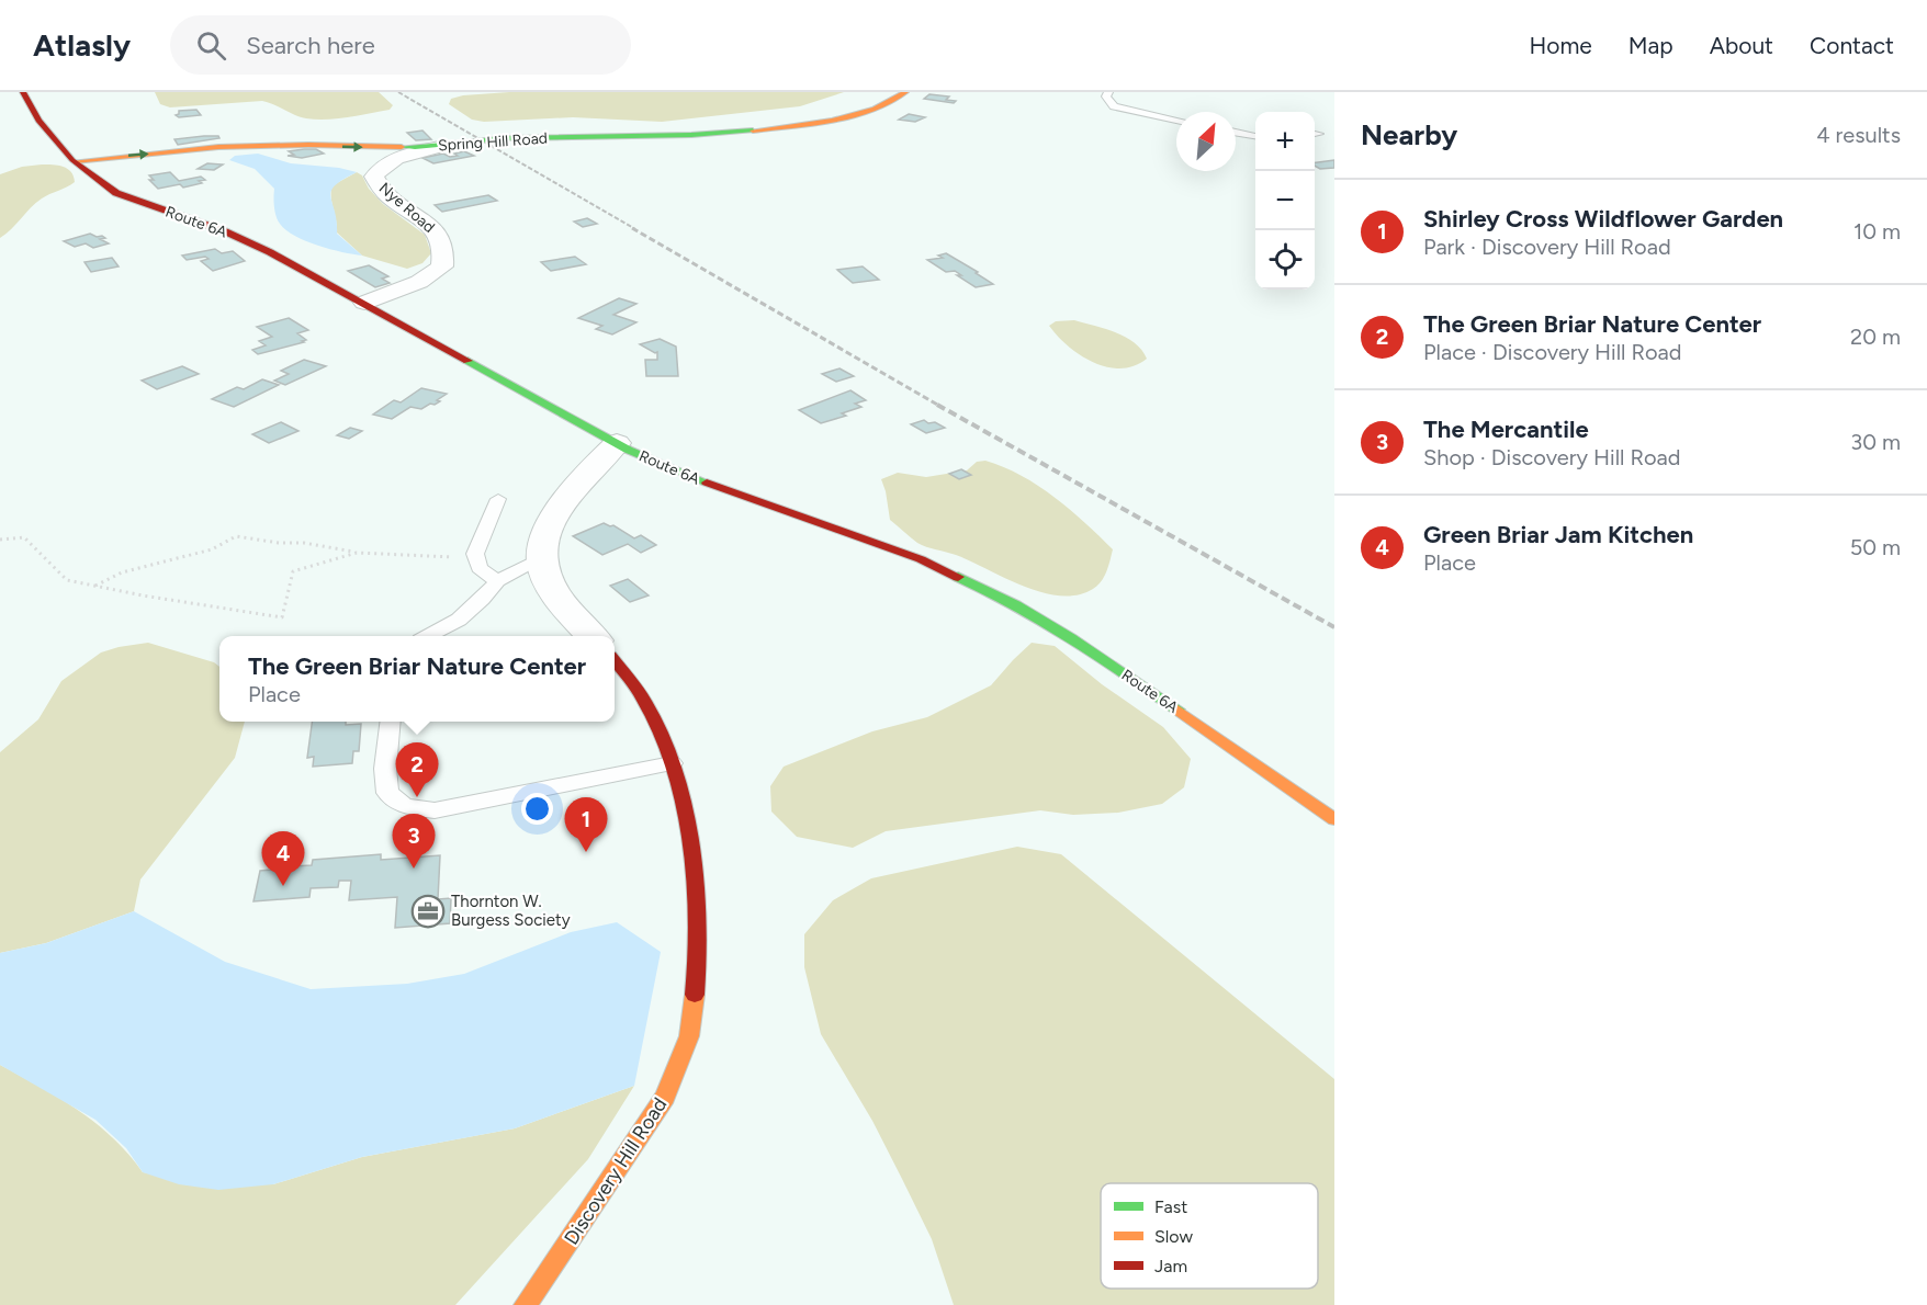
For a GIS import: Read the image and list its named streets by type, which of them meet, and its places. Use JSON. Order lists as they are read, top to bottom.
{
  "streets": {
    "main road": ["Spring Hill Road", "Route 6A", "Discovery Hill Road"],
    "street": ["Nye Road"]
  },
  "crossings": [
    ["Spring Hill Road", "Nye Road"],
    ["Spring Hill Road", "Route 6A"],
    ["Nye Road", "Route 6A"]
  ],
  "one_way": ["Spring Hill Road"],
  "places": {
    "office": ["Thornton W. Burgess Society"]
  },
  "legend": ["Fast", "Slow", "Jam"],
  "north": "top right",
  "page": {
    "header": "Atlasly",
    "search": "Search here",
    "nav": [
      "Home",
      "Map",
      "About",
      "Contact"
    ],
    "heading": ["Nearby", "4 results"],
    "map_buttons": ["+", "−"],
    "list": [
      {
        "mark": "1",
        "name": "Shirley Cross Wildflower Garden",
        "note": "Park · Discovery Hill Road",
        "value": "10 m"
      },
      {
        "mark": "2",
        "name": "The Green Briar Nature Center",
        "note": "Place · Discovery Hill Road",
        "value": "20 m"
      },
      {
        "mark": "3",
        "name": "The Mercantile",
        "note": "Shop · Discovery Hill Road",
        "value": "30 m"
      },
      {
        "mark": "4",
        "name": "Green Briar Jam Kitchen",
        "note": "Place",
        "value": "50 m"
      }
    ],
    "popup": ["The Green Briar Nature Center", "Place"],
    "pins": [
      "2",
      "1",
      "3",
      "4"
    ]
  }
}
